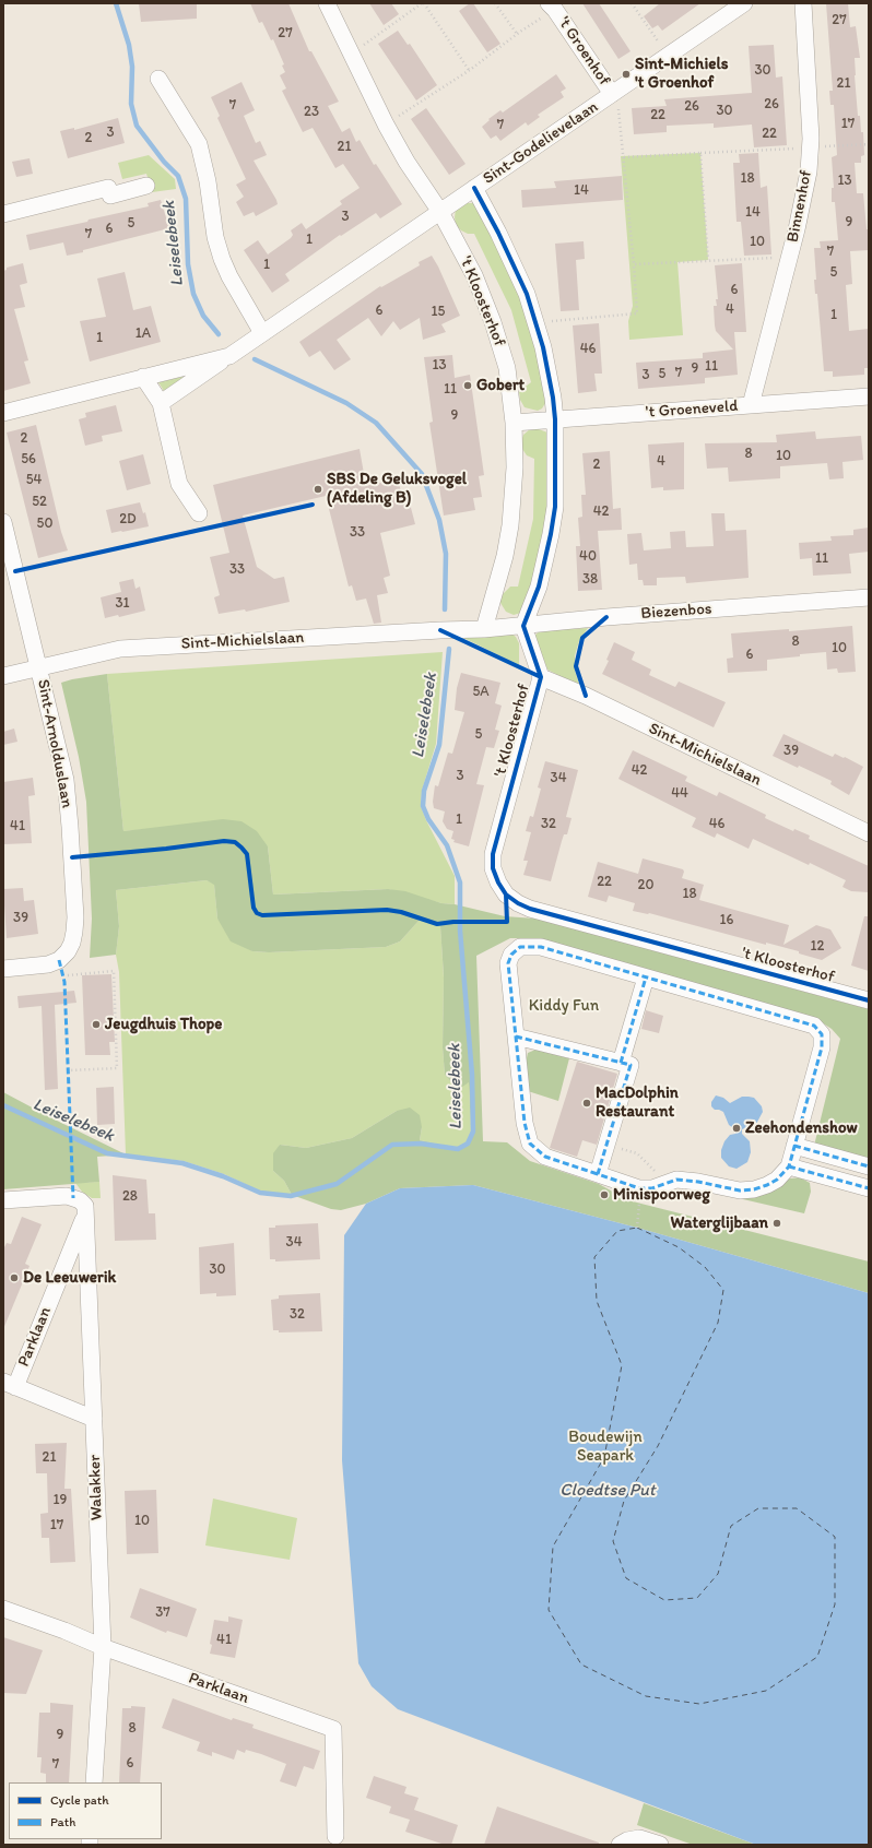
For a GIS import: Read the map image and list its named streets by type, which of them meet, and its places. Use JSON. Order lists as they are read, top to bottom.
{
  "streets": {
    "street": [
      "'t Groenhof",
      "Sint-Godelievelaan",
      "Binnenhof",
      "'t Kloosterhof",
      "'t Groeneveld",
      "Biezenbos",
      "Sint-Michielslaan",
      "Sint-Arnolduslaan",
      "Parklaan",
      "Walakker"
    ]
  },
  "crossings": [
    ["'t Groenhof", "Sint-Godelievelaan"],
    ["Sint-Godelievelaan", "'t Kloosterhof"],
    ["Binnenhof", "'t Groeneveld"],
    ["'t Kloosterhof", "'t Groeneveld"],
    ["'t Kloosterhof", "Biezenbos"],
    ["'t Kloosterhof", "Sint-Michielslaan"],
    ["Biezenbos", "Sint-Michielslaan"],
    ["Sint-Michielslaan", "Sint-Arnolduslaan"],
    ["Parklaan", "Walakker"]
  ],
  "water": ["Leiselebeek", "Cloedtse Put"],
  "parks": ["Kiddy Fun", "Boudewijn Seapark"],
  "places": [
    "Sint-Michiels 't Groenhof",
    "Gobert",
    "SBS De Geluksvogel (Afdeling B)",
    "Jeugdhuis Thope",
    "MacDolphin Restaurant",
    "Zeehondenshow",
    "Minispoorweg",
    "Waterglijbaan",
    "De Leeuwerik"
  ],
  "house_numbers": [
    "27",
    "27",
    "30",
    "21",
    "26",
    "7",
    "26",
    "30",
    "23",
    "22",
    "17",
    "7",
    "3",
    "22",
    "2",
    "21",
    "18",
    "13",
    "14",
    "14",
    "3",
    "9",
    "5",
    "6",
    "7",
    "1",
    "10",
    "7",
    "1",
    "5",
    "6",
    "4",
    "6",
    "15",
    "1",
    "1A",
    "1",
    "46",
    "13",
    "11",
    "9",
    "7",
    "5",
    "3",
    "11",
    "9",
    "2",
    "8",
    "10",
    "56",
    "4",
    "2",
    "54",
    "52",
    "42",
    "2D",
    "50",
    "33",
    "40",
    "11",
    "33",
    "38",
    "31",
    "8",
    "10",
    "6",
    "5A",
    "5",
    "39",
    "42",
    "3",
    "34",
    "44",
    "1",
    "32",
    "46",
    "41",
    "22",
    "20",
    "18",
    "39",
    "16",
    "12",
    "28",
    "34",
    "30",
    "32",
    "21",
    "19",
    "10",
    "17",
    "37",
    "41",
    "8",
    "9",
    "6",
    "7"
  ],
  "legend": ["Cycle path", "Path"]
}
